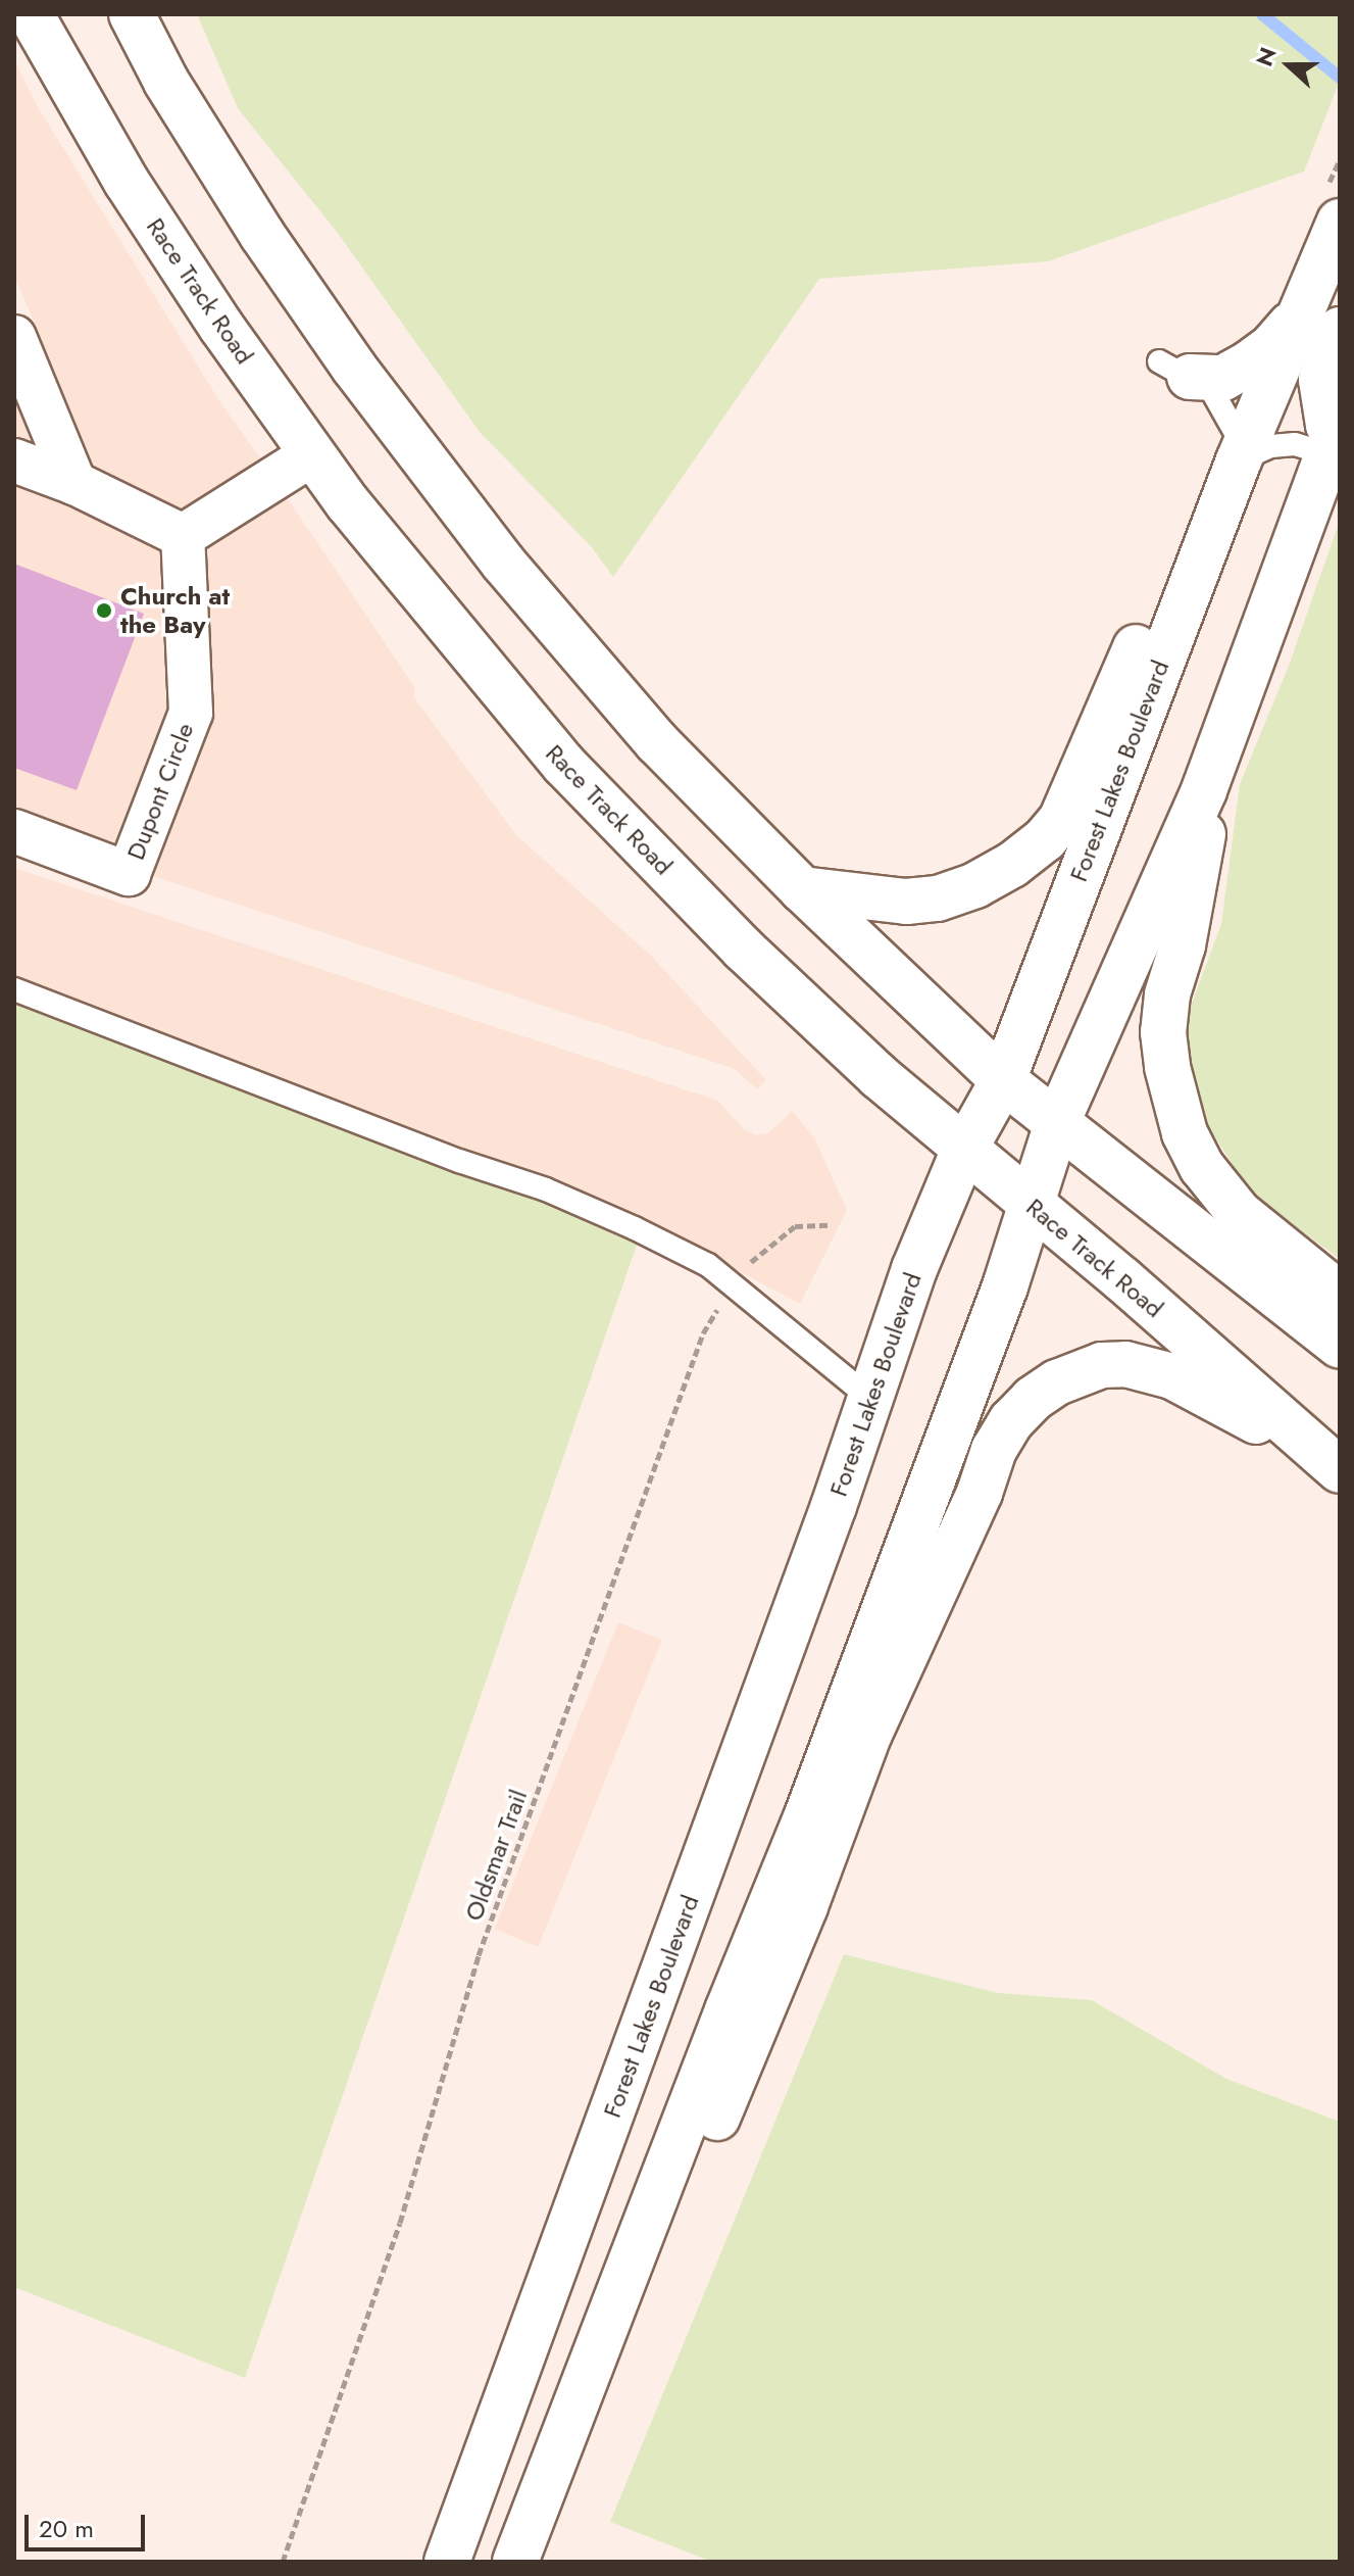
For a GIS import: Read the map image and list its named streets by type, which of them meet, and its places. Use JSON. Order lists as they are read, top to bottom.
{
  "streets": {
    "main road": ["Race Track Road", "Forest Lakes Boulevard"],
    "street": ["Dupont Circle"],
    "path": ["Oldsmar Trail"]
  },
  "crossings": [
    ["Race Track Road", "Forest Lakes Boulevard"]
  ],
  "places": ["Church at the Bay"],
  "scale_bar": "20 m",
  "north": "left"
}
